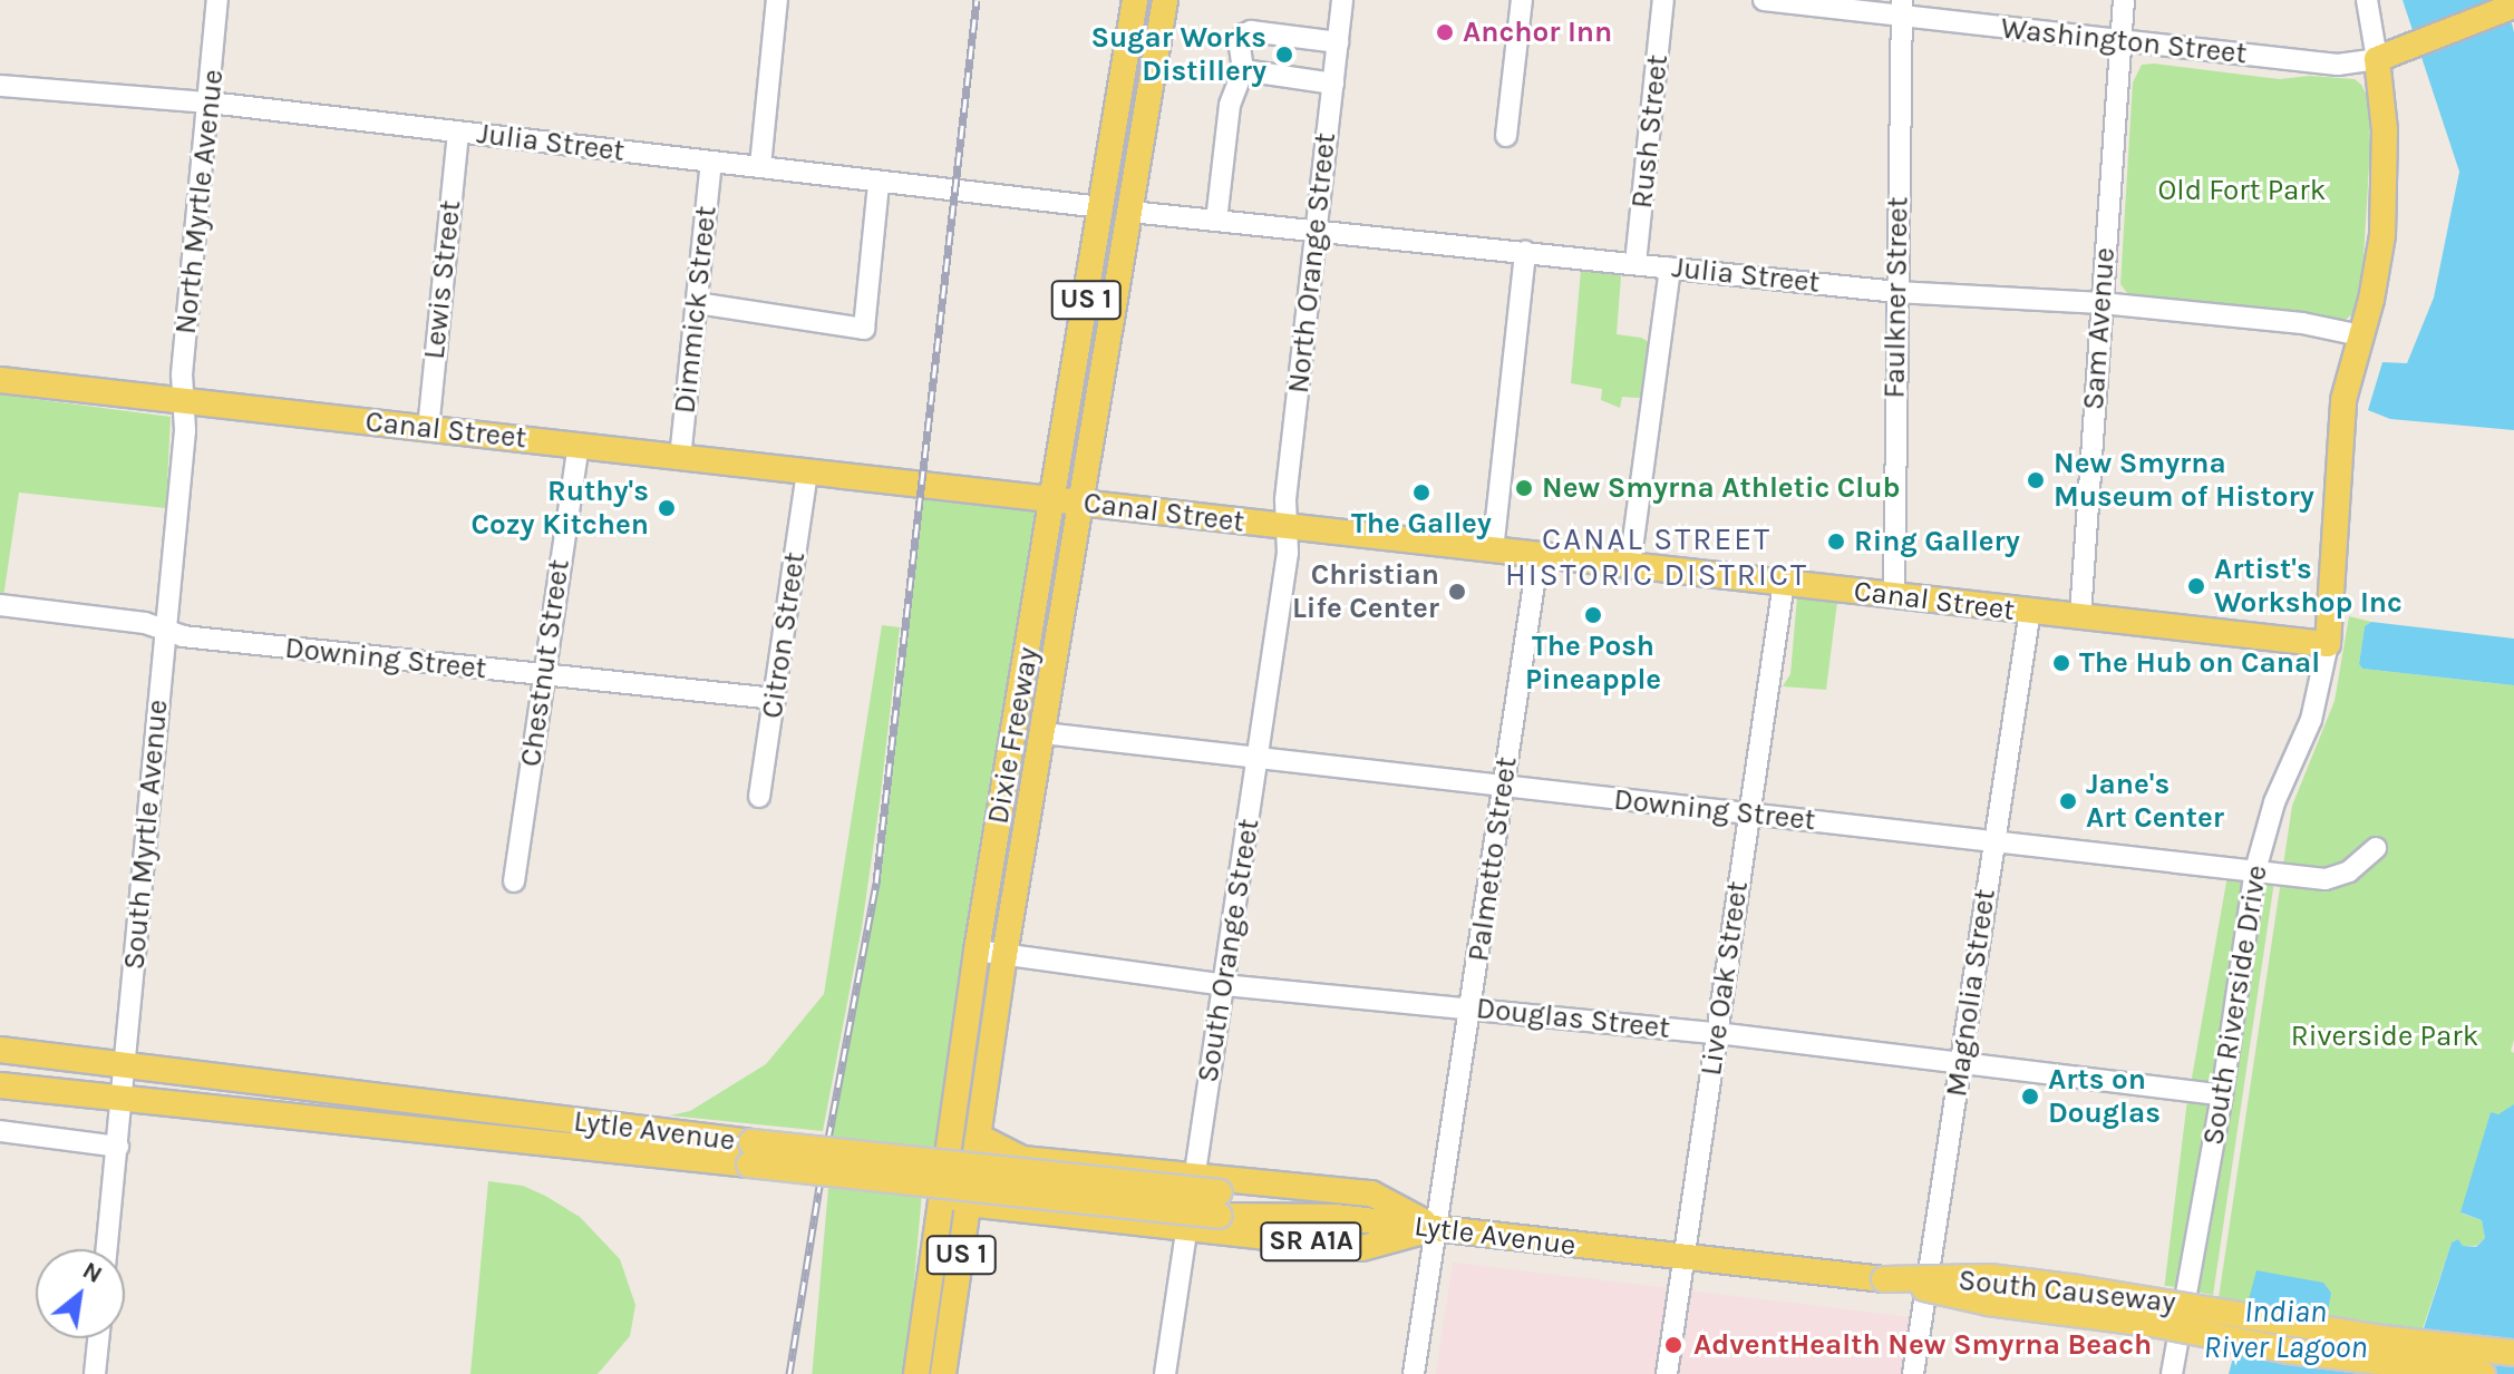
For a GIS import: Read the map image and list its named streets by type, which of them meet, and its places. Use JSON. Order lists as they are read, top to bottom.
{
  "streets": {
    "main road": [
      "US 1",
      "Canal Street",
      "Dixie Freeway",
      "Lytle Avenue",
      "SR A1A",
      "South Causeway"
    ],
    "street": [
      "Washington Street",
      "Rush Street",
      "Julia Street",
      "North Myrtle Avenue",
      "North Orange Street",
      "Lewis Street",
      "Faulkner Street",
      "Dimmick Street",
      "Sam Avenue",
      "Citron Street",
      "Downing Street",
      "Chestnut Street",
      "South Myrtle Avenue",
      "Palmetto Street",
      "South Orange Street",
      "Live Oak Street",
      "Magnolia Street",
      "South Riverside Drive",
      "Douglas Street"
    ]
  },
  "crossings": [
    ["Washington Street", "Faulkner Street"],
    ["Washington Street", "Sam Avenue"],
    ["Rush Street", "Julia Street"],
    ["Julia Street", "North Myrtle Avenue"],
    ["Julia Street", "North Orange Street"],
    ["Julia Street", "Lewis Street"],
    ["Julia Street", "Faulkner Street"],
    ["Julia Street", "Dimmick Street"],
    ["Julia Street", "Sam Avenue"],
    ["Julia Street", "Dixie Freeway"],
    ["North Myrtle Avenue", "Canal Street"],
    ["North Myrtle Avenue", "South Myrtle Avenue"],
    ["North Orange Street", "Canal Street"],
    ["North Orange Street", "South Orange Street"],
    ["Lewis Street", "Canal Street"],
    ["Faulkner Street", "Canal Street"],
    ["US 1", "Dixie Freeway"],
    ["Dimmick Street", "Canal Street"],
    ["Sam Avenue", "Canal Street"],
    ["Canal Street", "Citron Street"],
    ["Canal Street", "Chestnut Street"],
    ["Canal Street", "Dixie Freeway"],
    ["Canal Street", "South Myrtle Avenue"],
    ["Canal Street", "Palmetto Street"],
    ["Canal Street", "South Orange Street"],
    ["Canal Street", "Live Oak Street"],
    ["Canal Street", "Magnolia Street"],
    ["Canal Street", "South Riverside Drive"],
    ["Citron Street", "Downing Street"],
    ["Downing Street", "Chestnut Street"],
    ["Downing Street", "Dixie Freeway"],
    ["Downing Street", "South Myrtle Avenue"],
    ["Downing Street", "Palmetto Street"],
    ["Downing Street", "South Orange Street"],
    ["Downing Street", "Live Oak Street"],
    ["Downing Street", "Magnolia Street"],
    ["Downing Street", "South Riverside Drive"],
    ["Dixie Freeway", "Douglas Street"],
    ["Dixie Freeway", "SR A1A"],
    ["South Myrtle Avenue", "Lytle Avenue"],
    ["Palmetto Street", "Douglas Street"],
    ["Palmetto Street", "Lytle Avenue"],
    ["Palmetto Street", "SR A1A"],
    ["South Orange Street", "Douglas Street"],
    ["South Orange Street", "SR A1A"],
    ["Live Oak Street", "Douglas Street"],
    ["Live Oak Street", "Lytle Avenue"],
    ["Live Oak Street", "South Causeway"],
    ["Magnolia Street", "Douglas Street"],
    ["South Riverside Drive", "Douglas Street"],
    ["Lytle Avenue", "SR A1A"],
    ["Lytle Avenue", "South Causeway"]
  ],
  "districts": ["CANAL STREET HISTORIC DISTRICT"],
  "water": ["Indian River Lagoon"],
  "parks": ["Old Fort Park", "Riverside Park"],
  "places": [
    "Anchor Inn",
    "Sugar Works Distillery",
    "New Smyrna Museum of History",
    "New Smyrna Athletic Club",
    "The Galley",
    "Ruthy's Cozy Kitchen",
    "Ring Gallery",
    "Artist's Workshop Inc",
    "Christian Life Center",
    "The Posh Pineapple",
    "The Hub on Canal",
    "Jane's Art Center",
    "Arts on Douglas",
    "AdventHealth New Smyrna Beach"
  ],
  "north": "top right"
}
